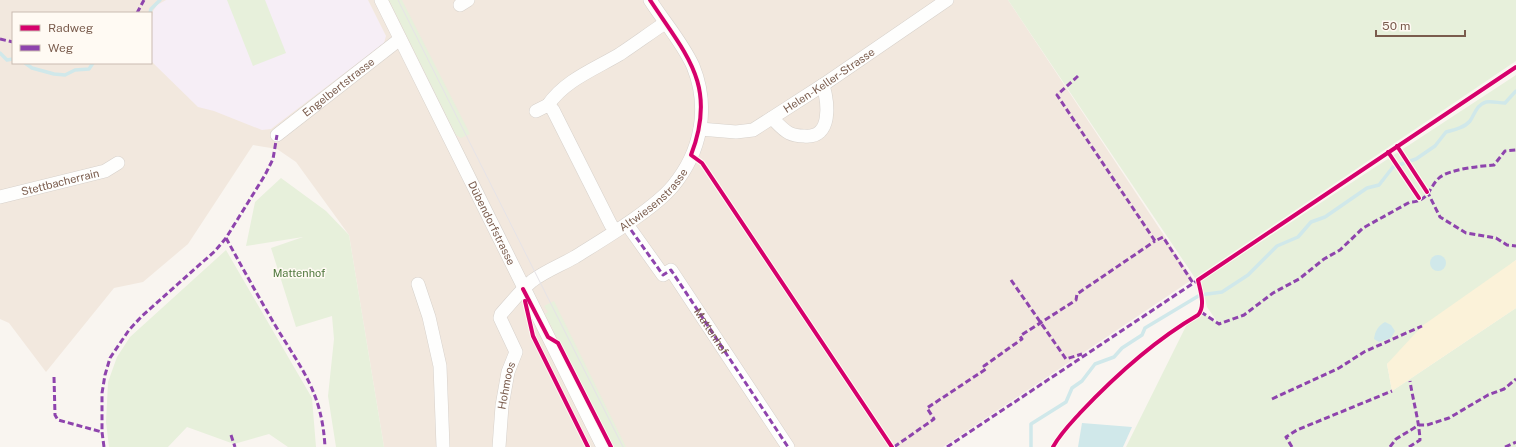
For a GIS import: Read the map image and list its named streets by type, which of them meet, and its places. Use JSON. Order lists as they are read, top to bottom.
{
  "streets": {
    "street": [
      "Helen-Keller-Strasse",
      "Engelbertstrasse",
      "Stettbacherrain",
      "Altwiesenstrasse",
      "Dübendorfstrasse",
      "Mattenhof",
      "Hohmoos"
    ]
  },
  "crossings": [
    ["Helen-Keller-Strasse", "Altwiesenstrasse"],
    ["Engelbertstrasse", "Dübendorfstrasse"],
    ["Altwiesenstrasse", "Dübendorfstrasse"],
    ["Altwiesenstrasse", "Hohmoos"],
    ["Dübendorfstrasse", "Hohmoos"]
  ],
  "parks": ["Mattenhof"],
  "legend": ["Radweg", "Weg"],
  "scale_bar": "50 m"
}
